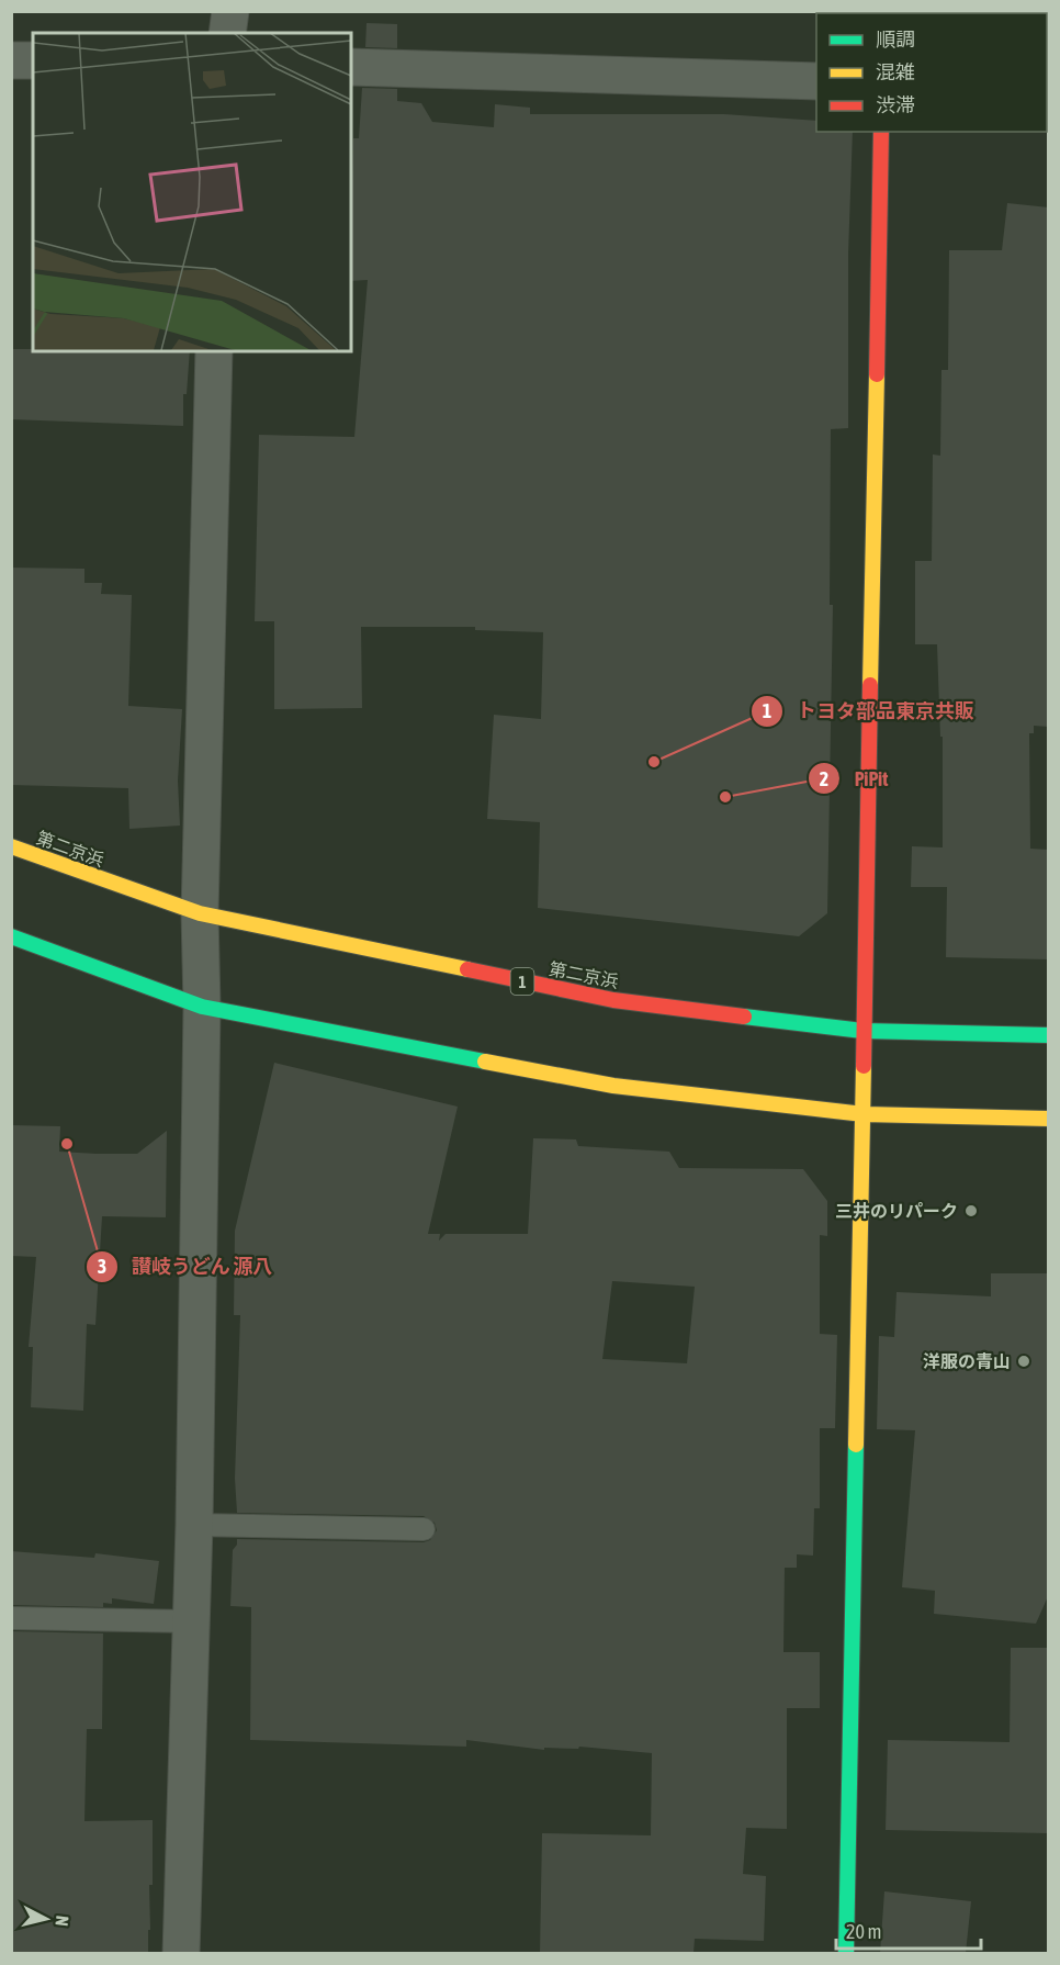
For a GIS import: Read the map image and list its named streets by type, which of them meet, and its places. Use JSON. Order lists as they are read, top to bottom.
{
  "streets": {
    "main road": ["第二京浜", "1"]
  },
  "places": [
    "トヨタ部品東京共販",
    "PiPit",
    "讃岐うどん 源八",
    "三井のリパーク",
    "洋服の青山"
  ],
  "legend": ["順調", "混雑", "渋滞"],
  "scale_bar": "20 m",
  "north": "right"
}
